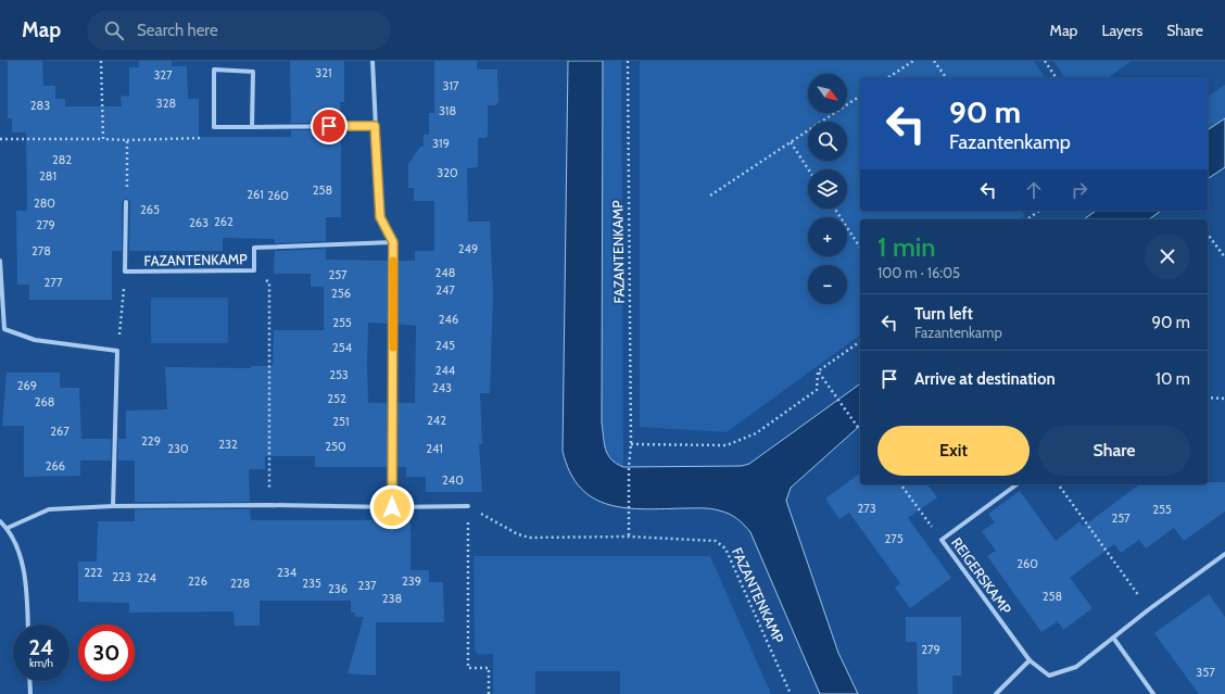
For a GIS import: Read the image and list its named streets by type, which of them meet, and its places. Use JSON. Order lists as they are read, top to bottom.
{
  "streets": {
    "street": ["FAZANTENKAMP", "REIGERSKAMP"]
  },
  "house_numbers": [
    "321",
    "327",
    "317",
    "328",
    "283",
    "318",
    "319",
    "282",
    "320",
    "281",
    "258",
    "261",
    "260",
    "280",
    "265",
    "262",
    "263",
    "279",
    "249",
    "278",
    "248",
    "257",
    "277",
    "247",
    "256",
    "246",
    "255",
    "245",
    "254",
    "244",
    "253",
    "269",
    "243",
    "252",
    "268",
    "242",
    "251",
    "267",
    "229",
    "232",
    "250",
    "230",
    "241",
    "266",
    "240",
    "273",
    "255",
    "257",
    "275",
    "260",
    "222",
    "234",
    "223",
    "224",
    "226",
    "239",
    "228",
    "235",
    "237",
    "236",
    "258",
    "238",
    "279",
    "357"
  ],
  "north": "bottom right",
  "page": {
    "header": "Map",
    "search": "Search here",
    "nav": ["Map", "Layers", "Share"],
    "map_buttons": ["+", "−"],
    "turn": ["90 m", "Fazantenkamp"],
    "heading": ["1 min", "100 m · 16:05"],
    "list": [
      {
        "name": "Turn left",
        "note": "Fazantenkamp",
        "value": "90 m"
      },
      {
        "name": "Arrive at destination",
        "value": "10 m"
      }
    ],
    "buttons": ["Exit", "Share"],
    "speed": "24 km/h",
    "limit": "30"
  }
}
